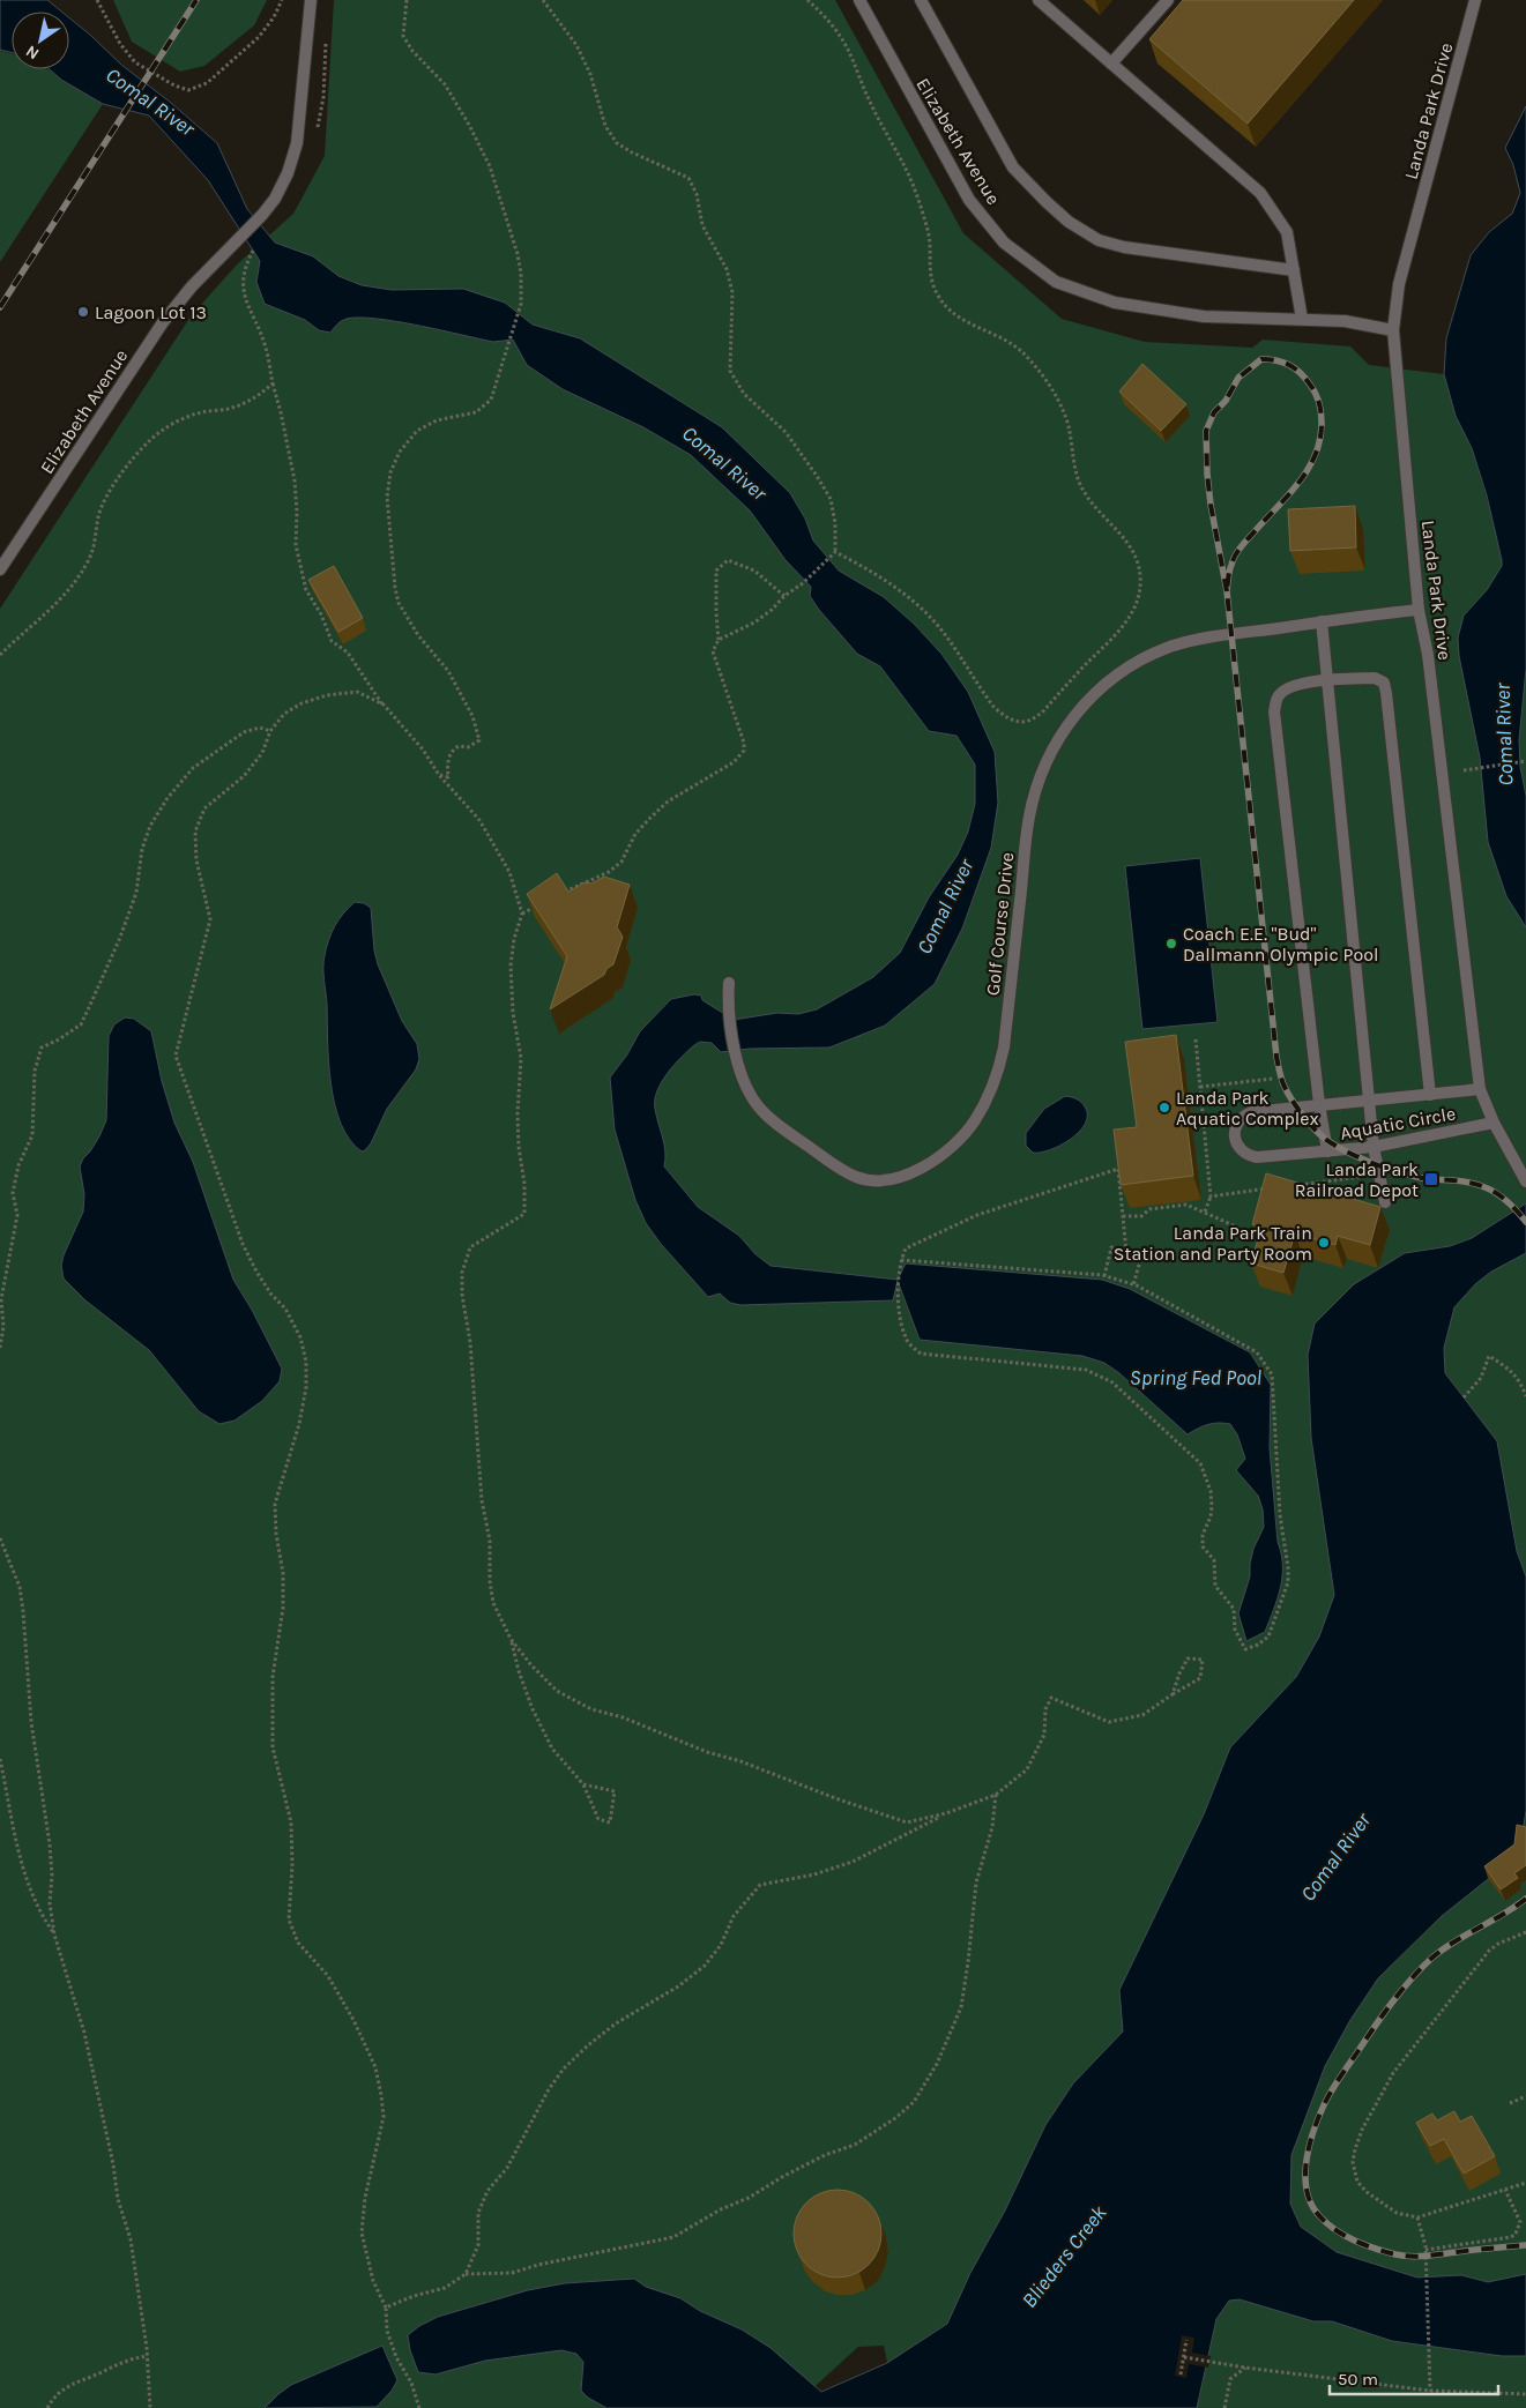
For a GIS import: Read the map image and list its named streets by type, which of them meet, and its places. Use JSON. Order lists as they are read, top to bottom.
{
  "streets": {
    "street": [
      "Landa Park Drive",
      "Elizabeth Avenue",
      "Golf Course Drive",
      "Aquatic Circle"
    ]
  },
  "crossings": [
    ["Landa Park Drive", "Elizabeth Avenue"],
    ["Landa Park Drive", "Golf Course Drive"],
    ["Landa Park Drive", "Aquatic Circle"]
  ],
  "water": ["Comal River", "Spring Fed Pool", "Blieders Creek"],
  "places": {
    "other": [
      "Lagoon Lot 13",
      "Coach E.E. \"Bud\" Dallmann Olympic Pool",
      "Landa Park Aquatic Complex",
      "Landa Park Train Station and Party Room"
    ],
    "transit": ["Landa Park Railroad Depot"]
  },
  "scale_bar": "50 m",
  "north": "bottom left"
}
